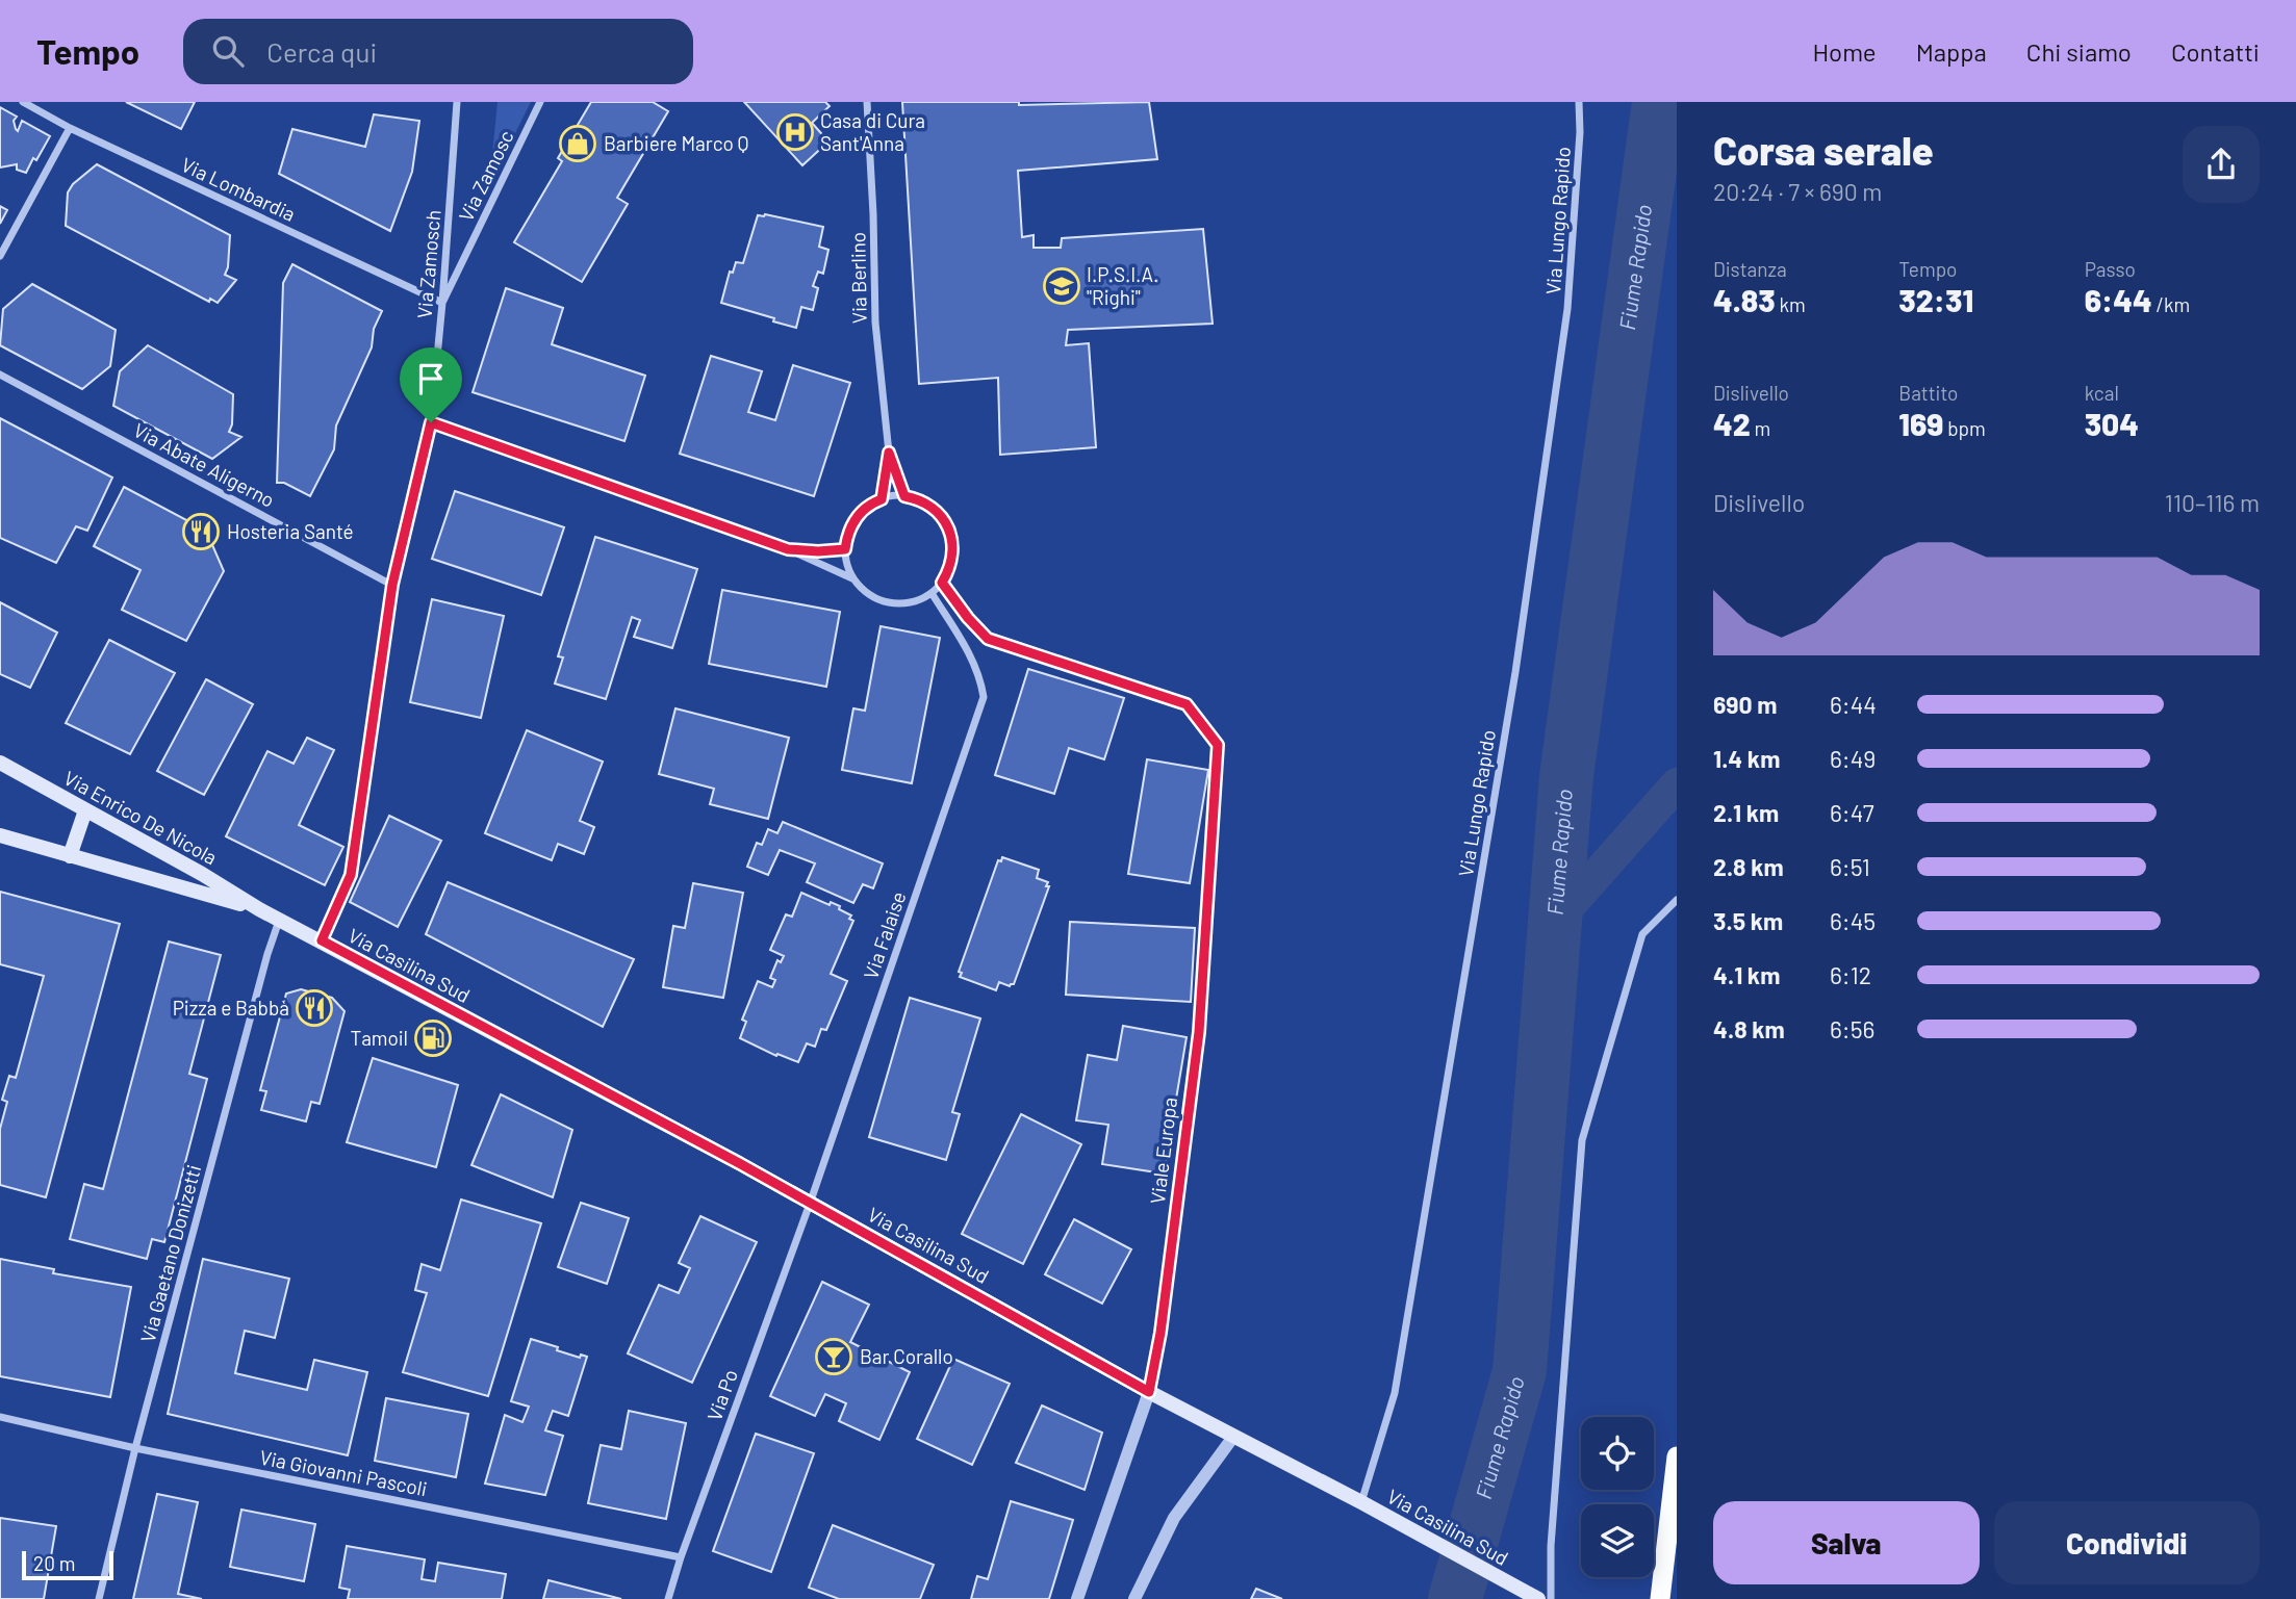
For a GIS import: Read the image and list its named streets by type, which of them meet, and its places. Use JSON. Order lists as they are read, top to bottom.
{
  "streets": {
    "main road": ["Via Enrico De Nicola", "Via Casilina Sud"],
    "street": [
      "Via Zamosc",
      "Via Lombardia",
      "Via Lungo Rapido",
      "Via Zamosch",
      "Via Berlino",
      "Via Abate Aligerno",
      "Via Falaise",
      "Viale Europa",
      "Via Gaetano Donizetti",
      "Via Po",
      "Via Giovanni Pascoli"
    ]
  },
  "crossings": [
    ["Via Zamosc", "Via Lombardia"],
    ["Via Zamosc", "Via Zamosch"],
    ["Via Lombardia", "Via Zamosch"],
    ["Via Lungo Rapido", "Via Casilina Sud"],
    ["Via Zamosch", "Via Abate Aligerno"],
    ["Via Zamosch", "Via Casilina Sud"],
    ["Via Berlino", "Via Falaise"],
    ["Via Berlino", "Viale Europa"],
    ["Via Enrico De Nicola", "Via Casilina Sud"],
    ["Via Falaise", "Via Casilina Sud"],
    ["Via Falaise", "Viale Europa"],
    ["Via Falaise", "Via Po"],
    ["Via Casilina Sud", "Viale Europa"],
    ["Via Casilina Sud", "Via Gaetano Donizetti"],
    ["Via Casilina Sud", "Via Po"],
    ["Via Gaetano Donizetti", "Via Giovanni Pascoli"],
    ["Via Po", "Via Giovanni Pascoli"]
  ],
  "water": ["Fiume Rapido"],
  "places": {
    "hospital": ["Casa di Cura Sant'Anna"],
    "shop": ["Barbiere Marco Q"],
    "school or university": ["I.P.S.I.A. \"Righi\""],
    "restaurant": ["Hosteria Santé", "Pizza e Babbà"],
    "fuel station": ["Tamoil"],
    "bar": ["Bar Corallo"]
  },
  "scale_bar": "20 m",
  "page": {
    "header": "Tempo",
    "search": "Cerca qui",
    "nav": [
      "Home",
      "Mappa",
      "Chi siamo",
      "Contatti"
    ],
    "heading": ["Corsa serale", "20:24 · 7 × 690 m"],
    "stats": [
      ["Distanza", "4.83 km"],
      ["Tempo", "32:31"],
      ["Passo", "6:44 /km"],
      ["Dislivello", "42 m"],
      ["Battito", "169 bpm"],
      ["kcal", "304"]
    ],
    "chart": ["Dislivello", "110–116 m"],
    "list": [
      {
        "name": "690 m",
        "note": "6:44"
      },
      {
        "name": "1.4 km",
        "note": "6:49"
      },
      {
        "name": "2.1 km",
        "note": "6:47"
      },
      {
        "name": "2.8 km",
        "note": "6:51"
      },
      {
        "name": "3.5 km",
        "note": "6:45"
      },
      {
        "name": "4.1 km",
        "note": "6:12"
      },
      {
        "name": "4.8 km",
        "note": "6:56"
      }
    ],
    "buttons": ["Salva", "Condividi"],
    "scale": "20 m"
  }
}
